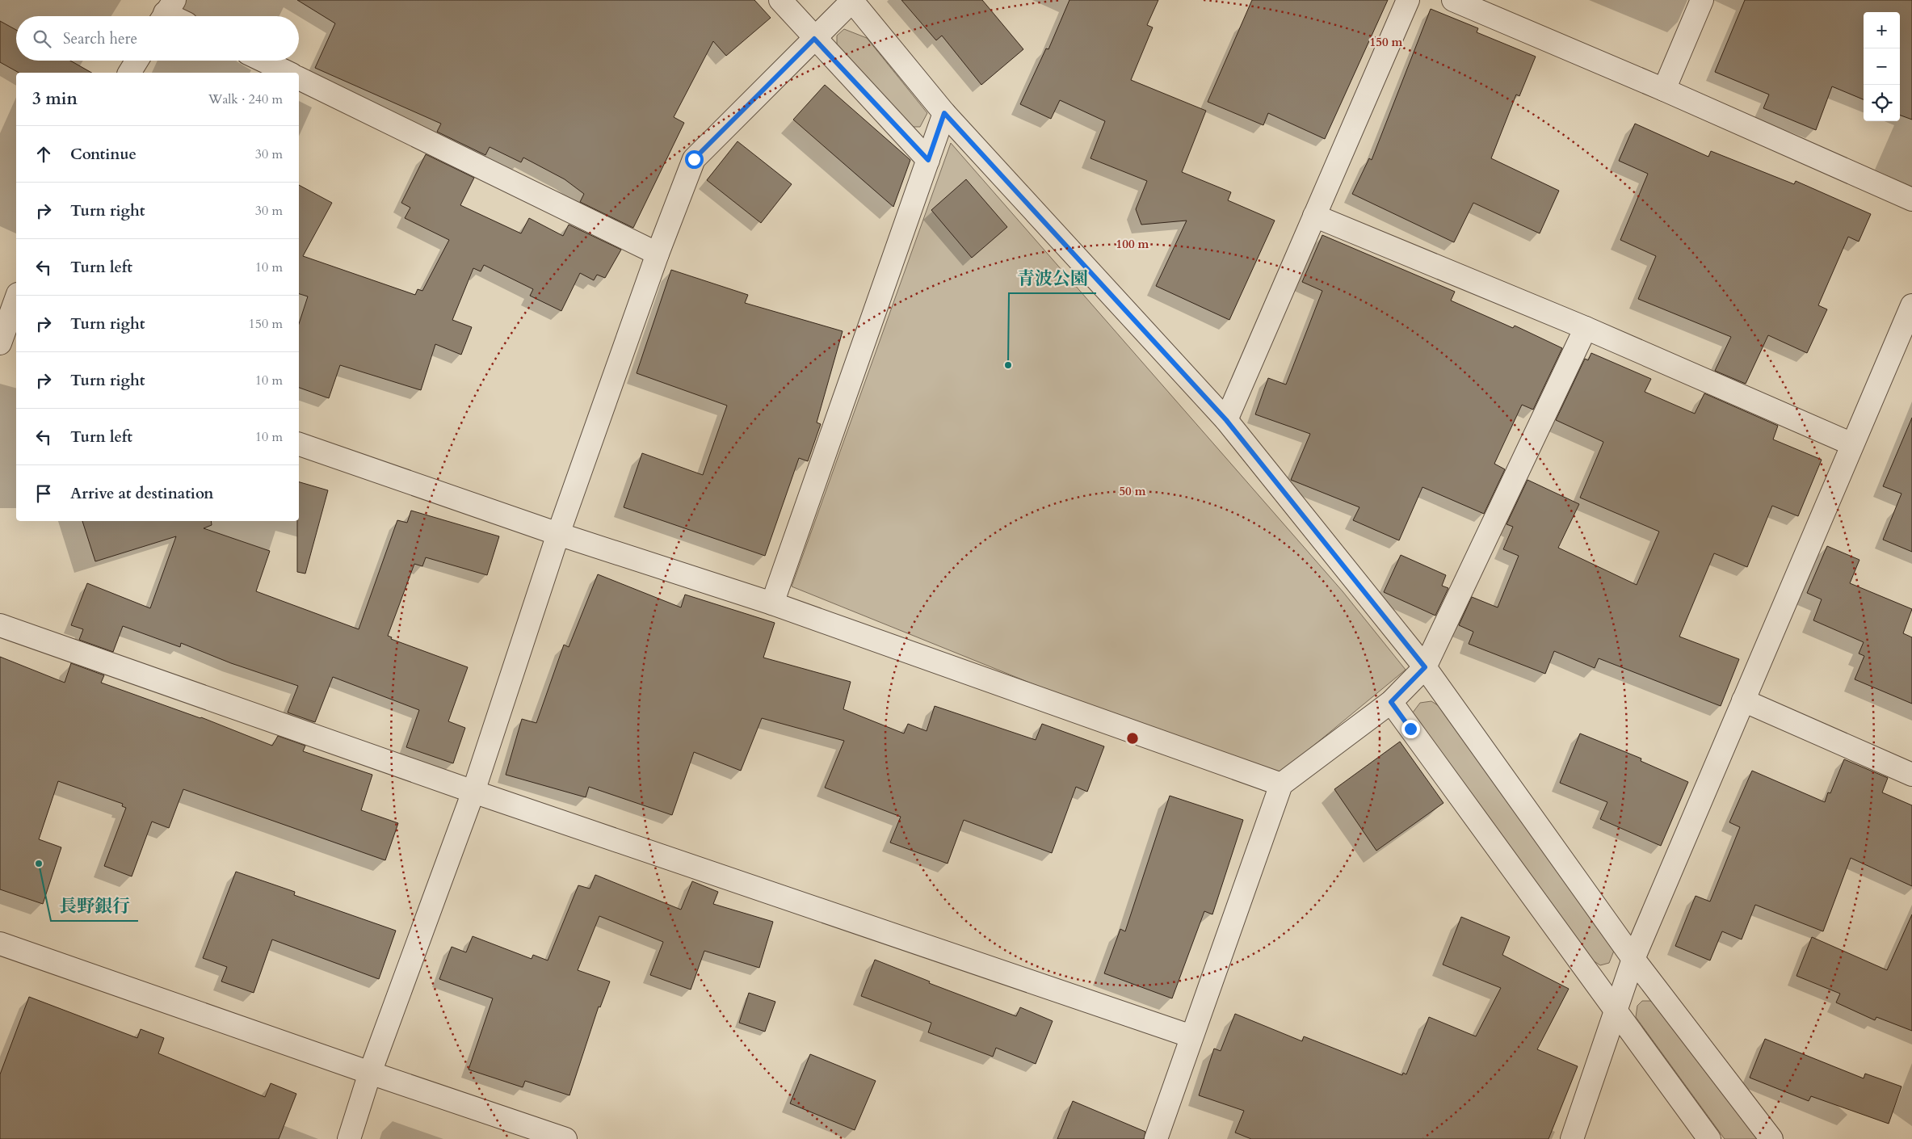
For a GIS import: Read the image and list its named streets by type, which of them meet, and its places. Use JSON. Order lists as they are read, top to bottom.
{
  "places": ["青波公園", "長野銀行"],
  "page": {
    "map_buttons": ["+", "−"],
    "search": "Search here",
    "heading": ["3 min", "Walk · 240 m"],
    "list": [
      ["Continue", "30 m"],
      ["Turn right", "30 m"],
      ["Turn left", "10 m"],
      ["Turn right", "150 m"],
      ["Turn right", "10 m"],
      ["Turn left", "10 m"],
      "Arrive at destination"
    ]
  },
  "rings": ["150 m", "100 m", "50 m"]
}
